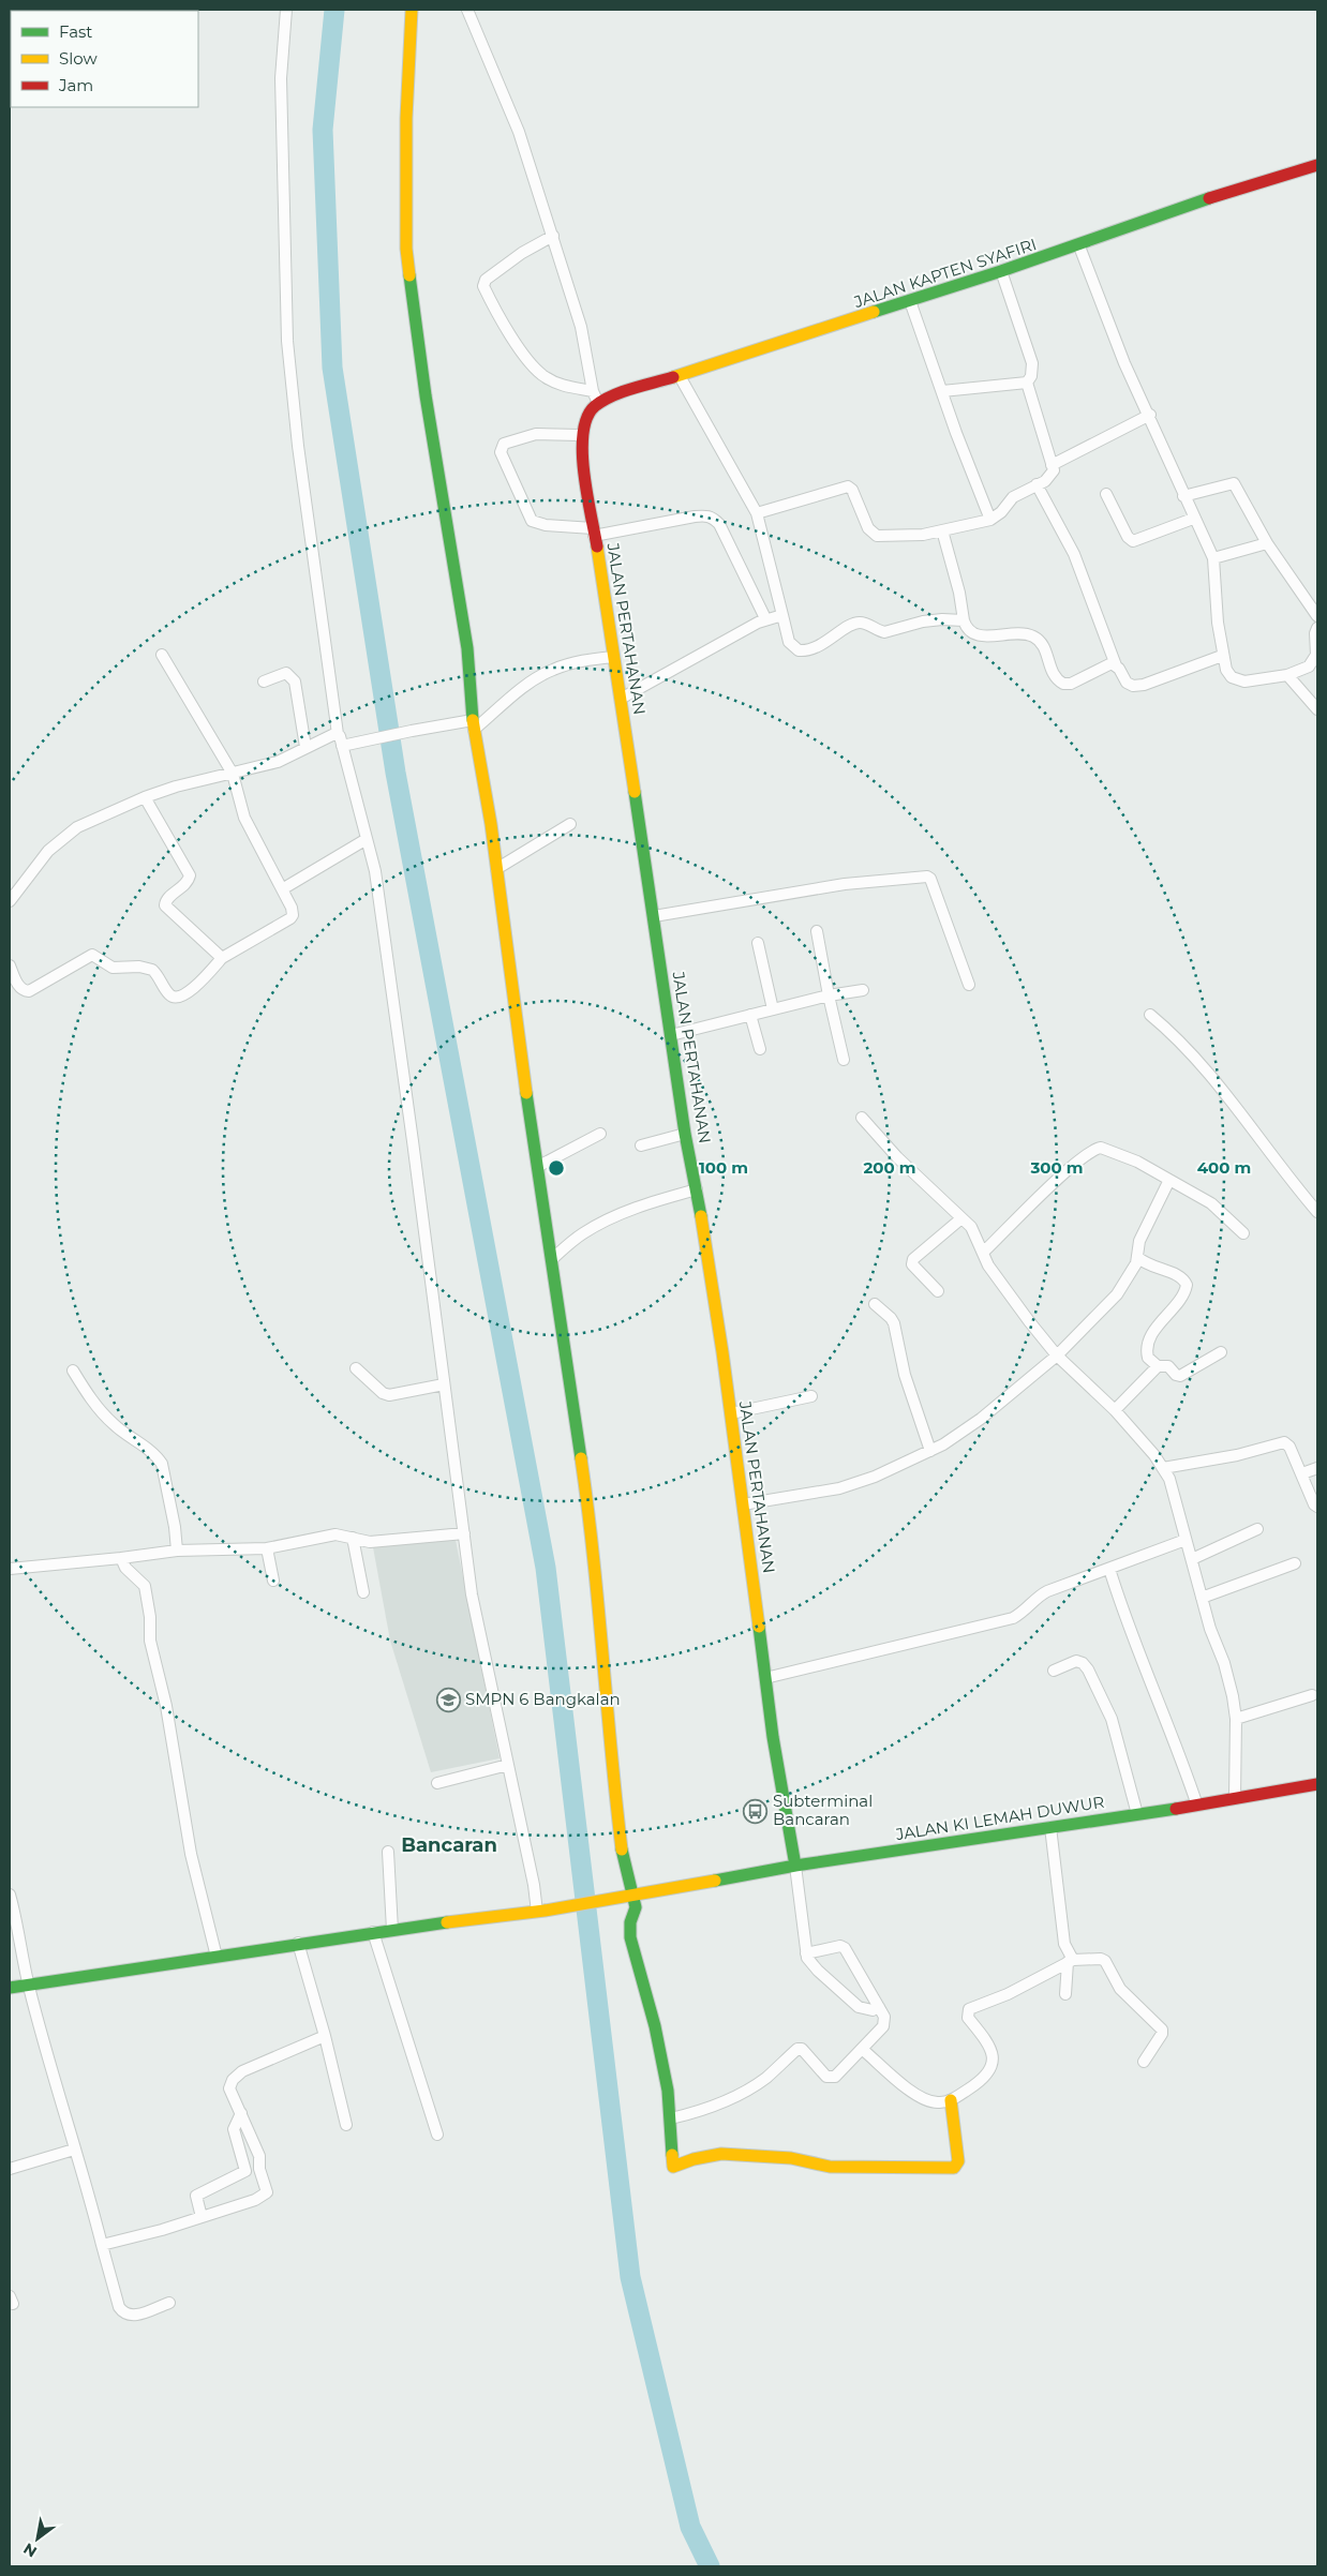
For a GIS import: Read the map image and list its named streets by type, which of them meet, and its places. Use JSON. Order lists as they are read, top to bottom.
{
  "streets": {
    "main road": ["JALAN KAPTEN SYAFIRI", "JALAN PERTAHANAN", "JALAN KI LEMAH DUWUR"]
  },
  "crossings": [
    ["JALAN KAPTEN SYAFIRI", "JALAN PERTAHANAN"],
    ["JALAN PERTAHANAN", "JALAN KI LEMAH DUWUR"]
  ],
  "districts": ["Bancaran"],
  "places": {
    "school or university": ["SMPN 6 Bangkalan"],
    "bus stop": ["Subterminal Bancaran"]
  },
  "legend": ["Fast", "Slow", "Jam"],
  "north": "bottom left",
  "rings": [
    "100 m",
    "200 m",
    "300 m",
    "400 m"
  ]
}
